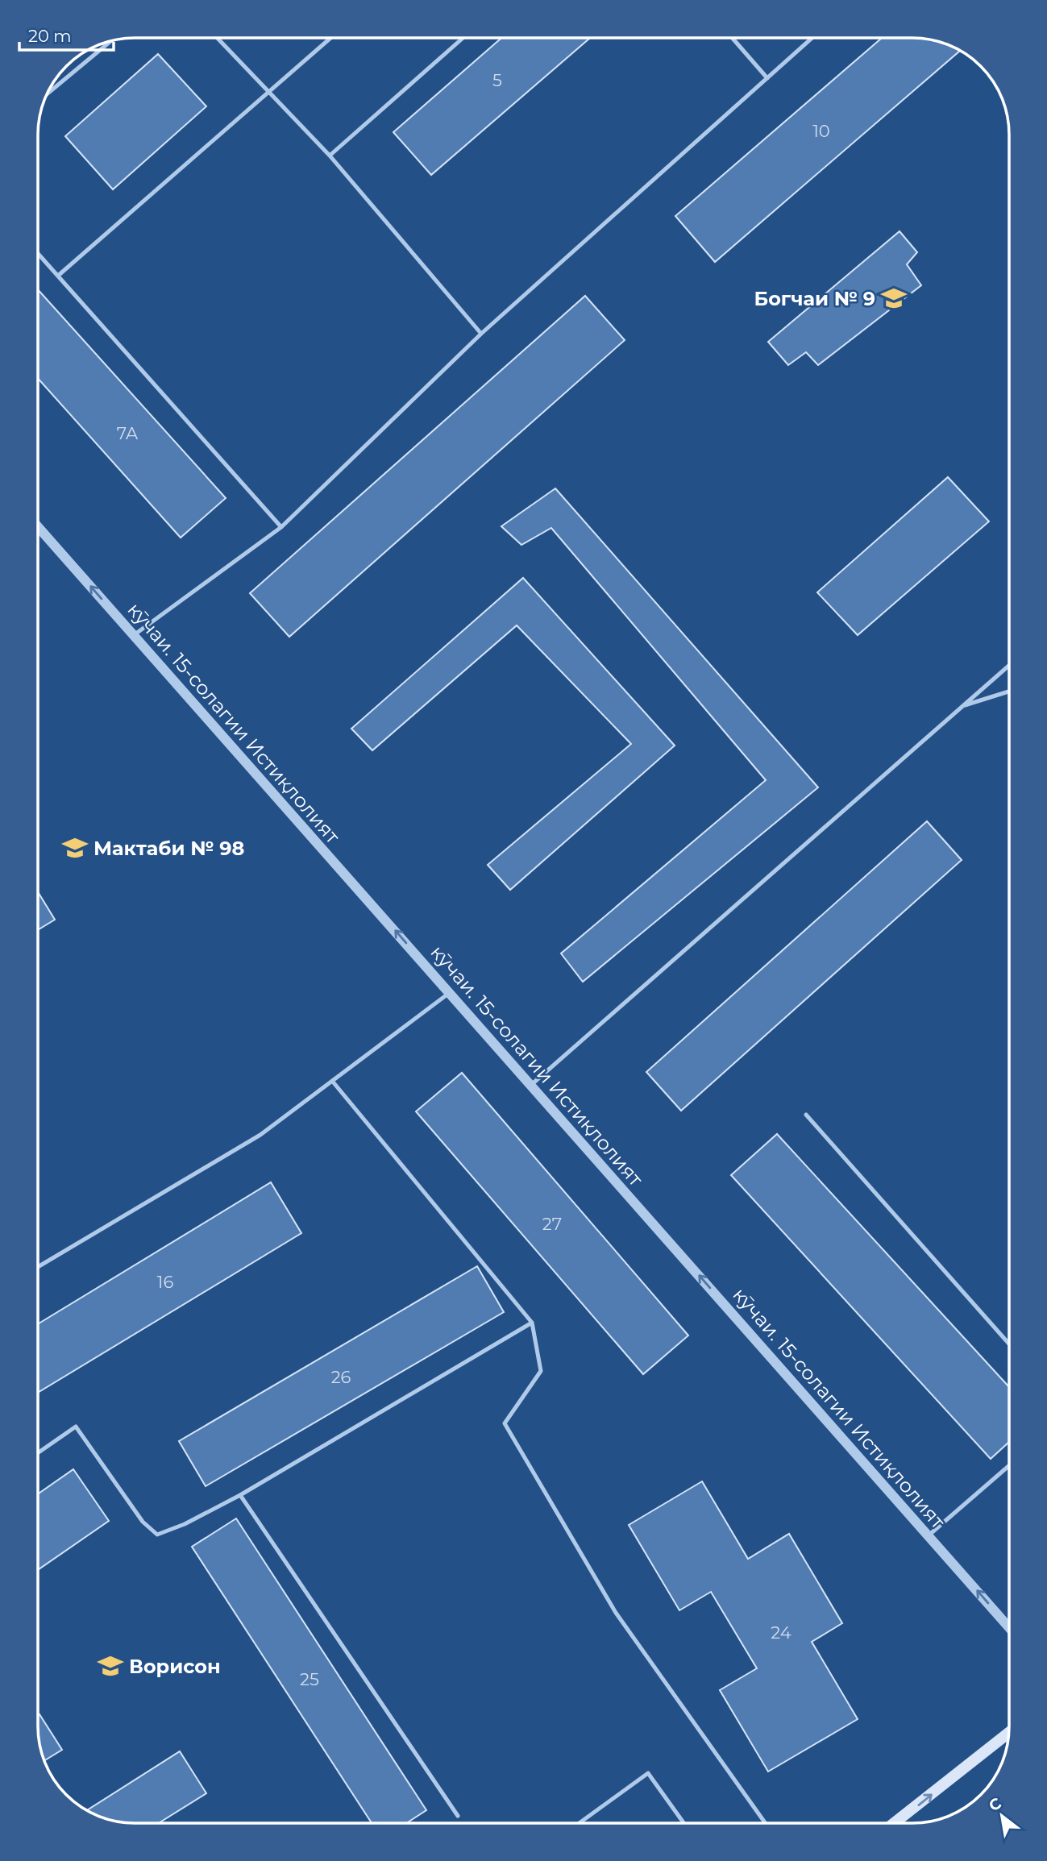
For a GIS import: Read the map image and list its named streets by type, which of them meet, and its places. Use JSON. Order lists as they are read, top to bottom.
{
  "streets": {
    "street": ["кӯчаи. 15-солагии Истиқлолият"]
  },
  "one_way": ["кӯчаи. 15-солагии Истиқлолият"],
  "places": {
    "school or university": ["Богчаи № 9", "Мактаби № 98", "Ворисон"]
  },
  "house_numbers": [
    "5",
    "10",
    "7А",
    "27",
    "16",
    "26",
    "24",
    "25"
  ],
  "scale_bar": "20 m",
  "north": "top left"
}
